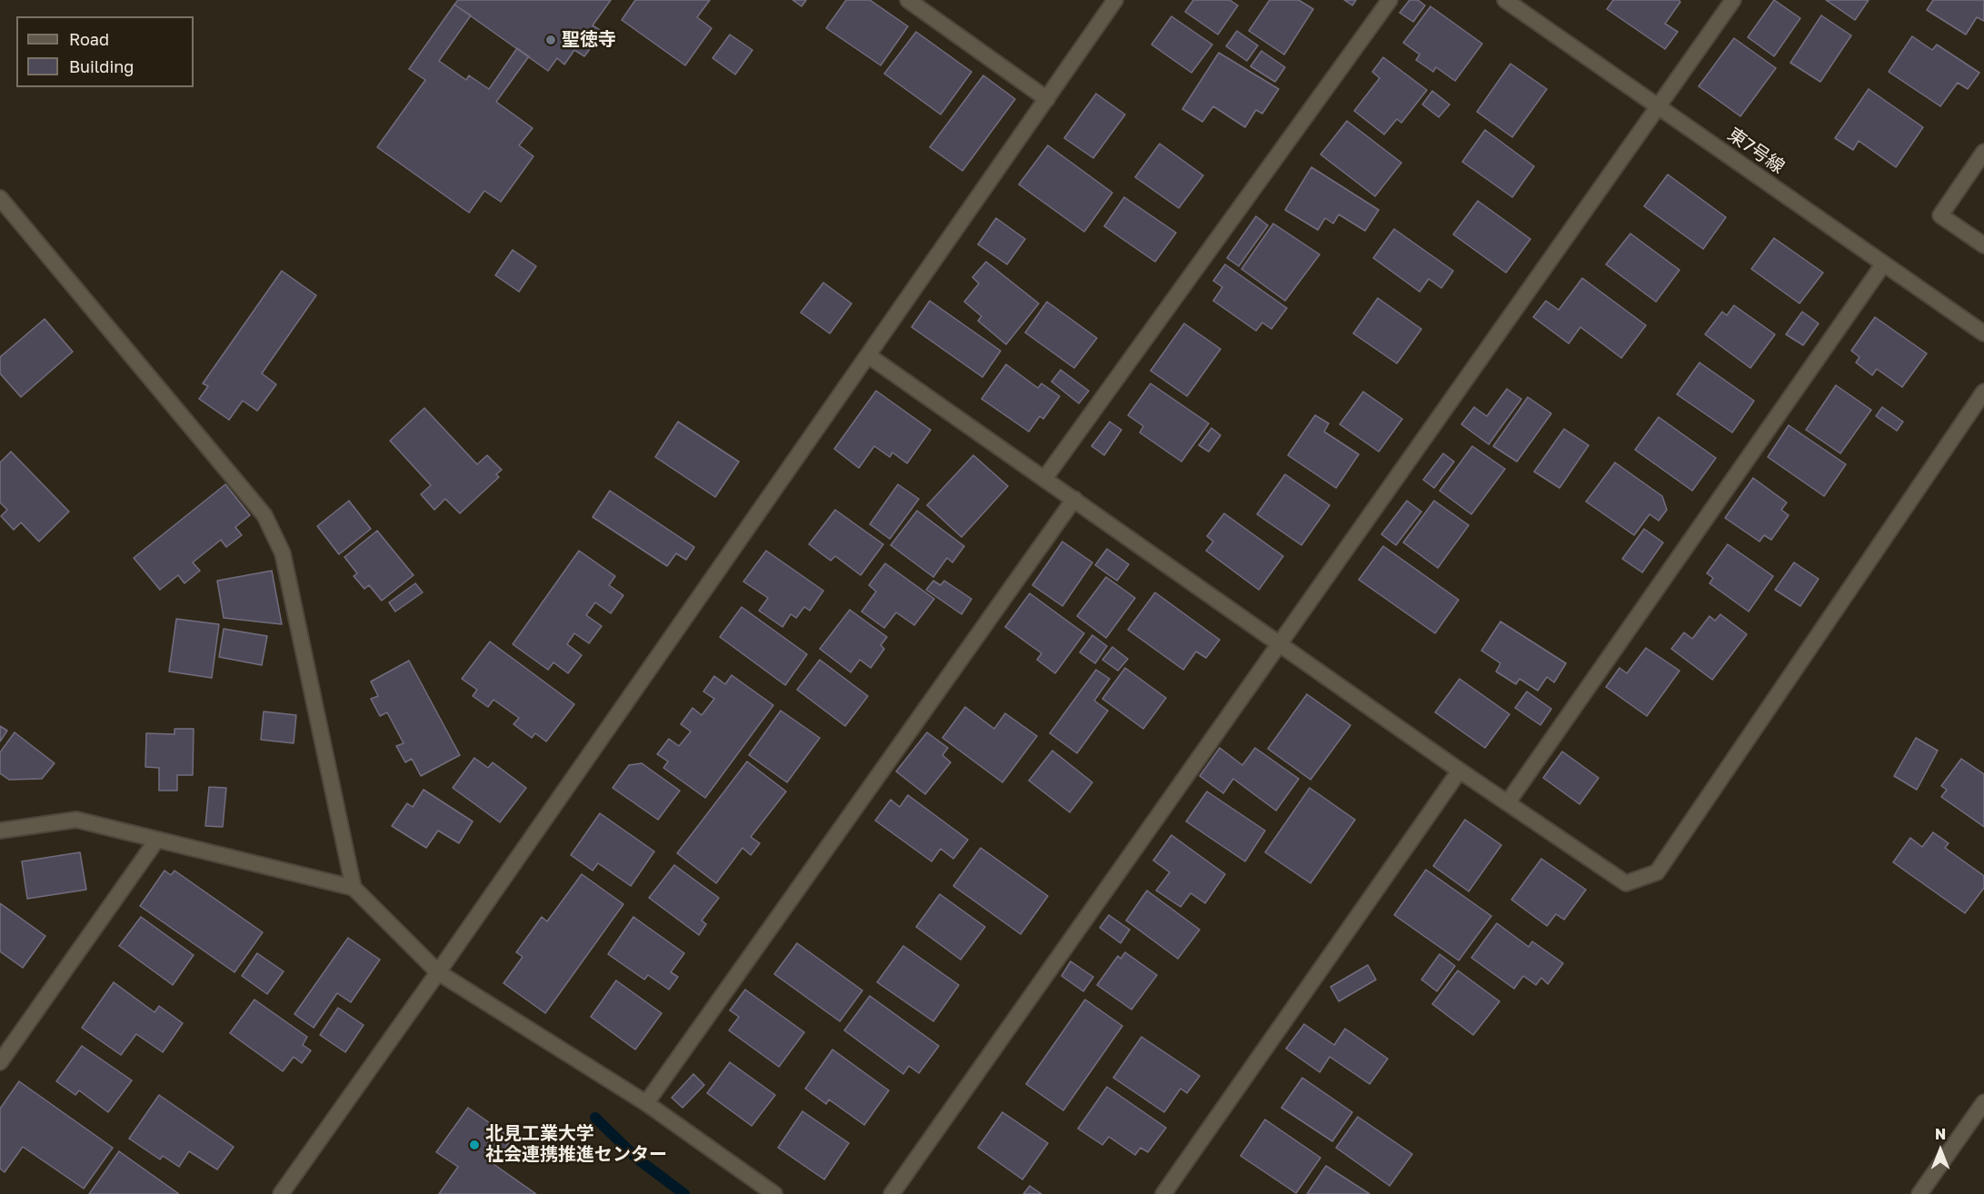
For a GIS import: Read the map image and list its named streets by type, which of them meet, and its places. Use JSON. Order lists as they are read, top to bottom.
{
  "streets": {
    "street": ["東7号線"]
  },
  "places": ["聖徳寺", "北見工業大学 社会連携推進センター"],
  "legend": ["Road", "Building"],
  "north": "top"
}
